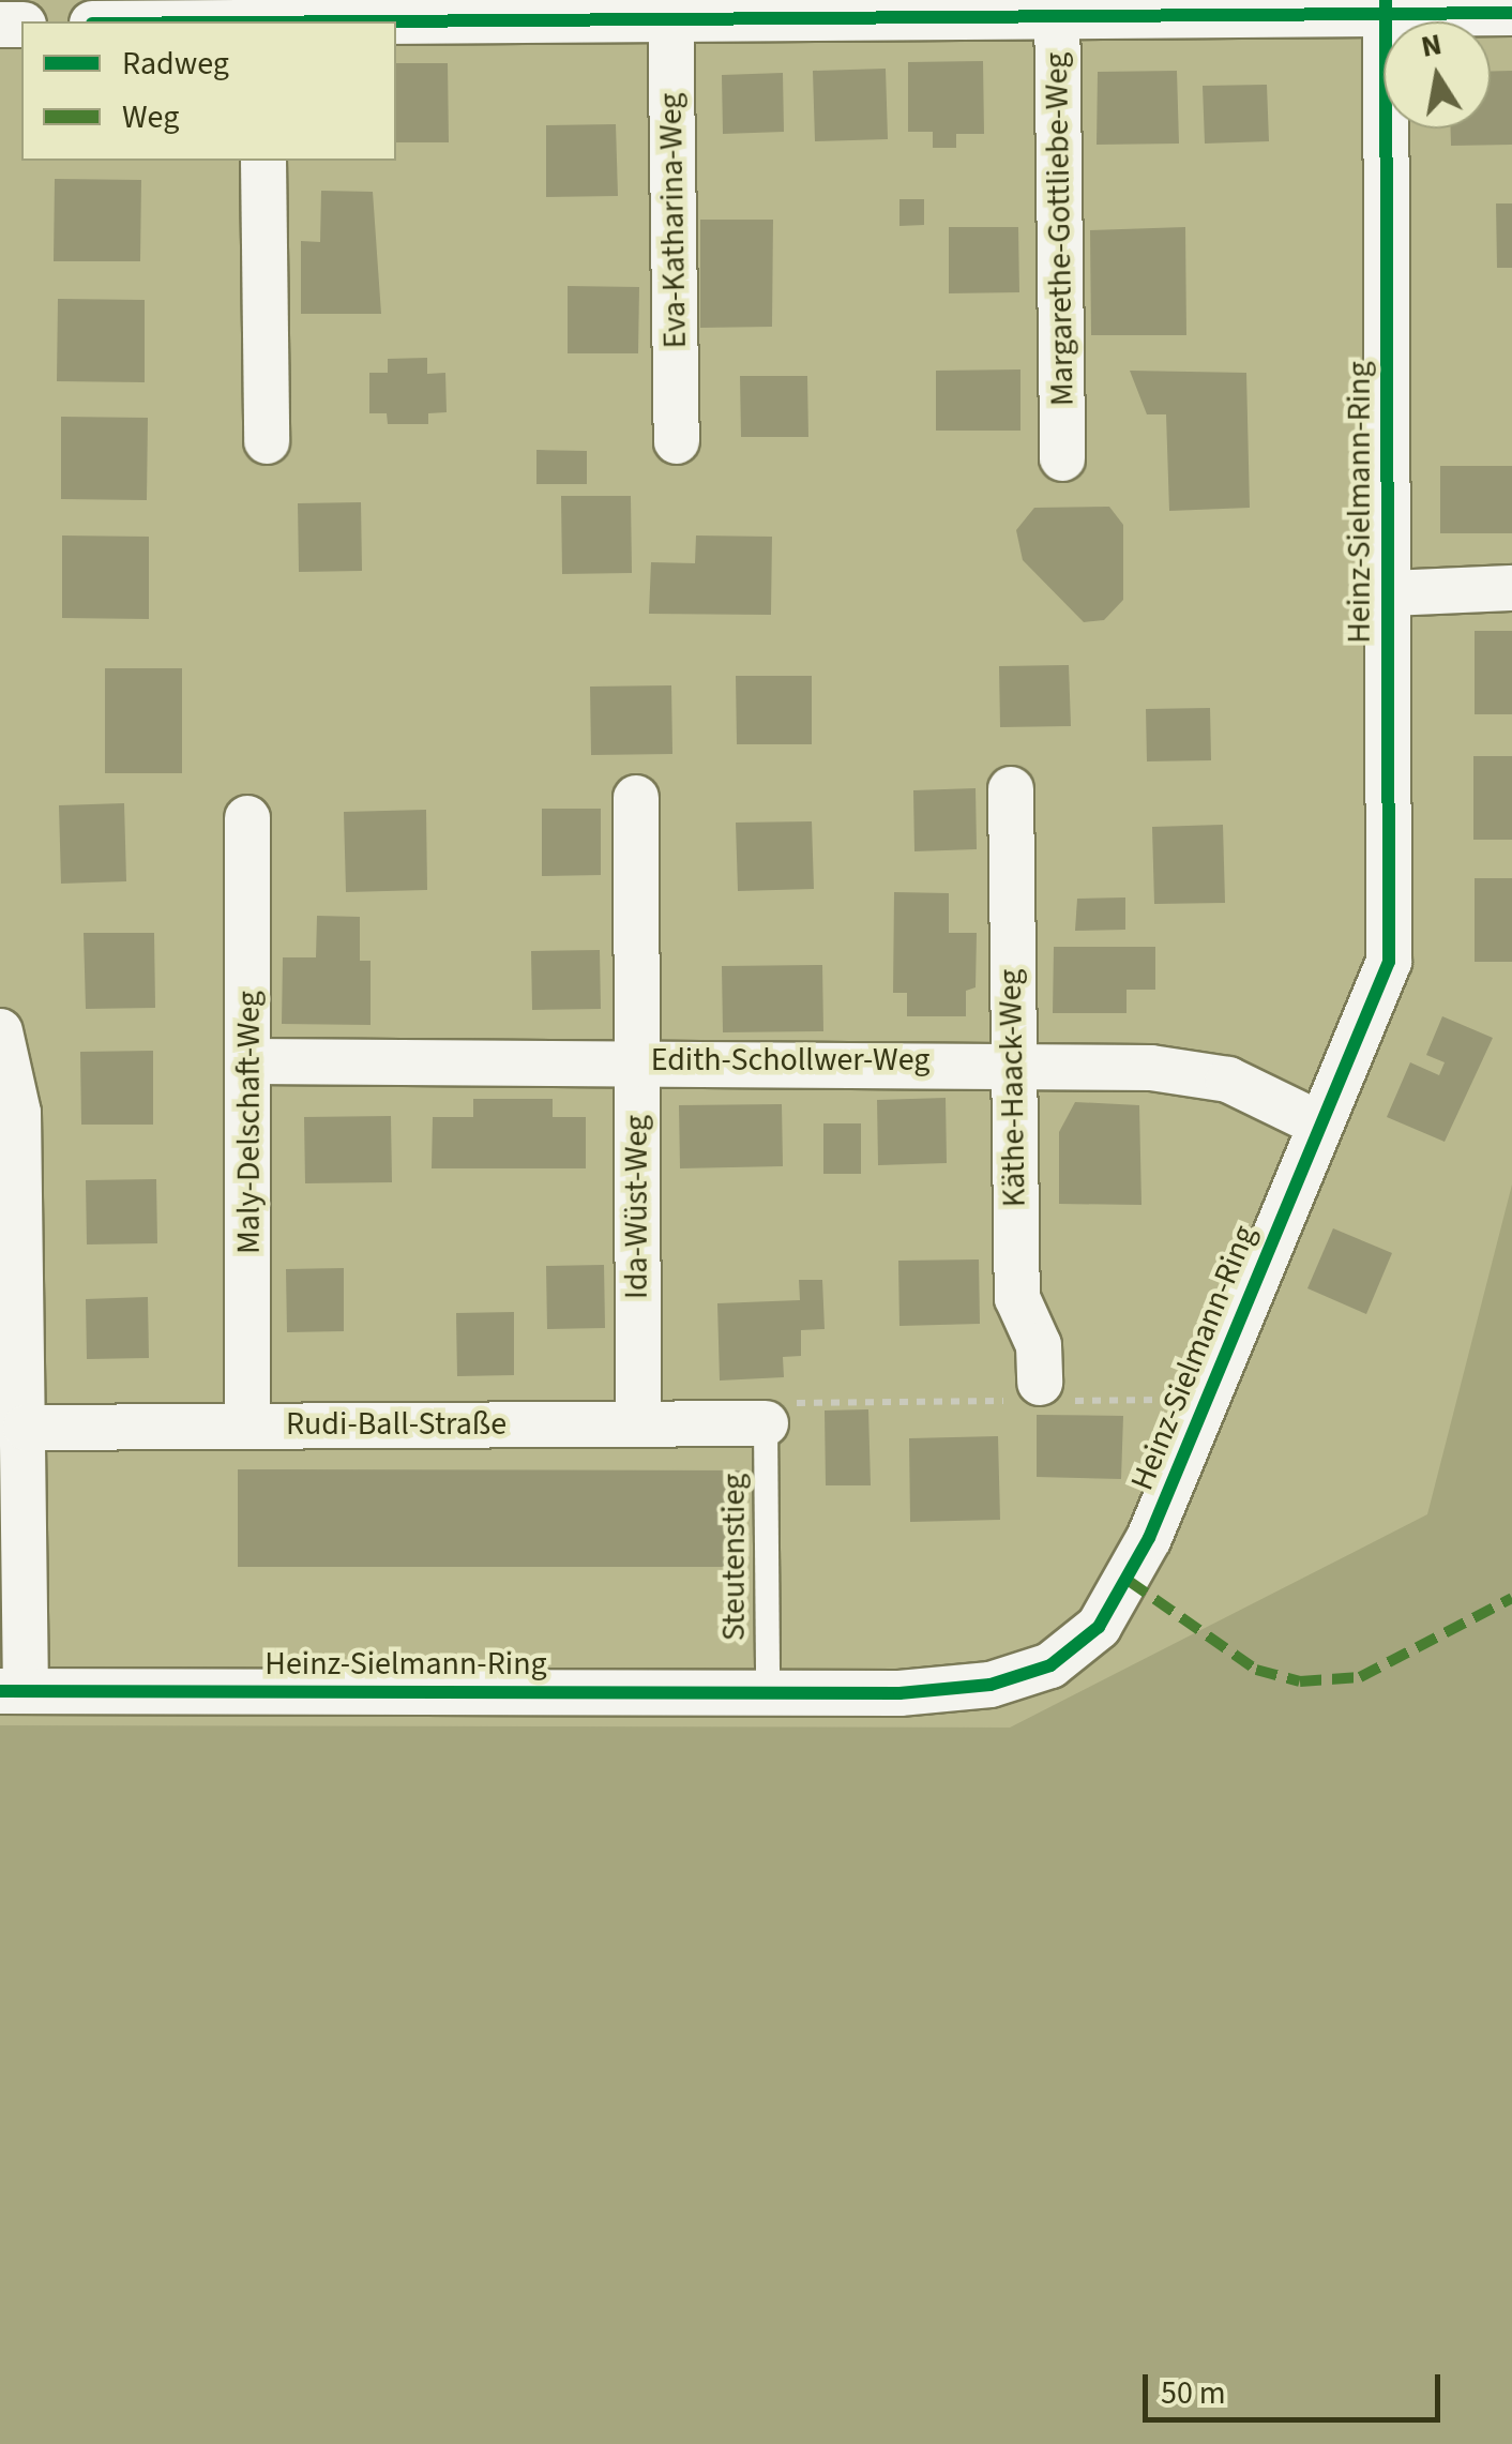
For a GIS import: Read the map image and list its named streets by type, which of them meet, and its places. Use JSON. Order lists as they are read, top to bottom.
{
  "streets": {
    "street": [
      "Eva-Katharina-Weg",
      "Margarethe-Gottliebe-Weg",
      "Heinz-Sielmann-Ring",
      "Edith-Schollwer-Weg",
      "Käthe-Haack-Weg",
      "Maly-Delschaft-Weg",
      "Ida-Wüst-Weg",
      "Rudi-Ball-Straße"
    ],
    "lane": ["Steutenstieg"]
  },
  "crossings": [
    ["Heinz-Sielmann-Ring", "Edith-Schollwer-Weg"],
    ["Heinz-Sielmann-Ring", "Steutenstieg"],
    ["Edith-Schollwer-Weg", "Käthe-Haack-Weg"],
    ["Edith-Schollwer-Weg", "Maly-Delschaft-Weg"],
    ["Edith-Schollwer-Weg", "Ida-Wüst-Weg"],
    ["Maly-Delschaft-Weg", "Rudi-Ball-Straße"],
    ["Ida-Wüst-Weg", "Rudi-Ball-Straße"],
    ["Rudi-Ball-Straße", "Steutenstieg"]
  ],
  "legend": ["Radweg", "Weg"],
  "scale_bar": "50 m",
  "north": "top"
}
